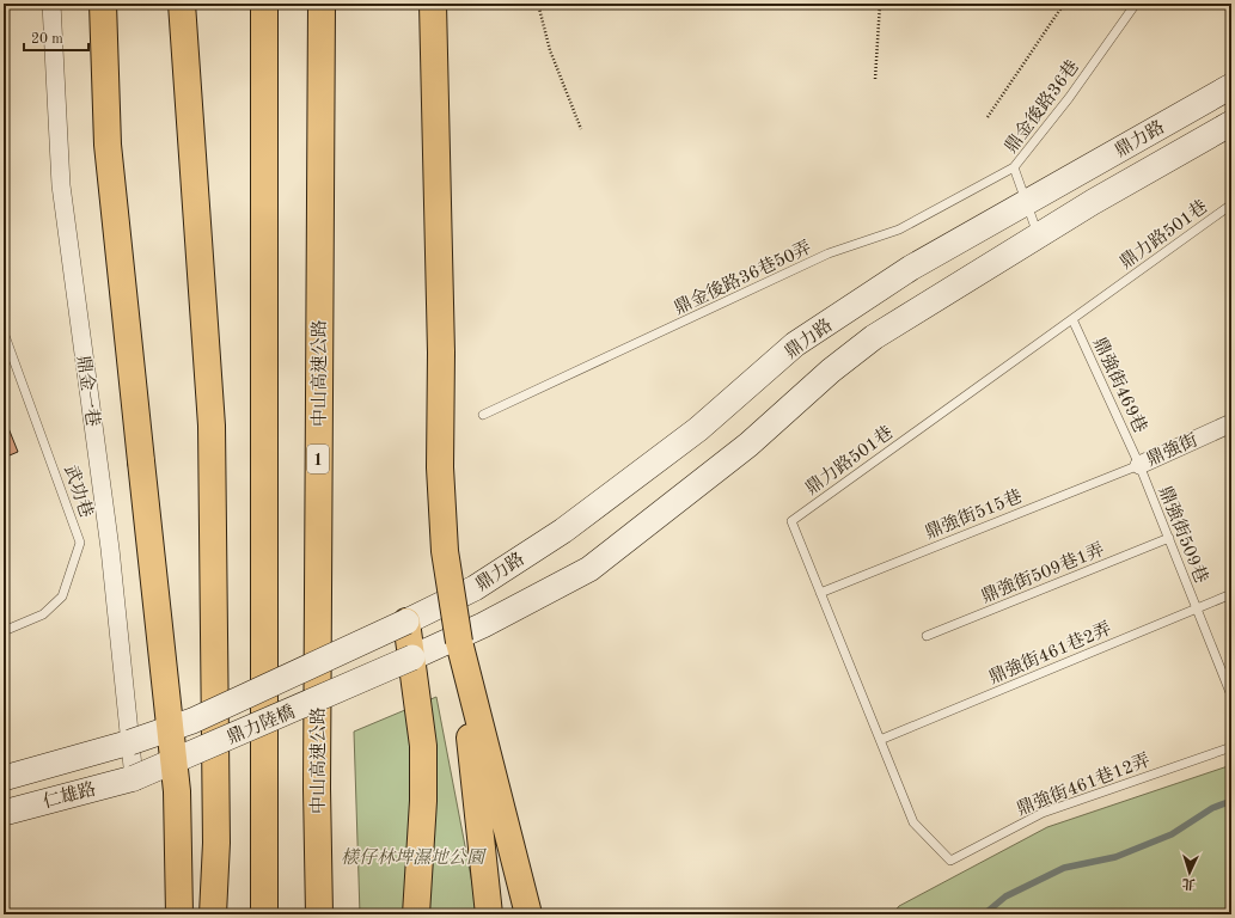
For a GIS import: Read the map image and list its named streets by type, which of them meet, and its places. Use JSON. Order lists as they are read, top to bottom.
{
  "streets": {
    "highway": ["中山高速公路", "1"],
    "street": [
      "鼎力路",
      "鼎金一巷",
      "鼎強街",
      "鼎力陸橋",
      "仁雄路"
    ],
    "lane": [
      "鼎金後路36巷",
      "鼎力路501巷",
      "鼎金後路36巷50弄",
      "鼎強街469巷",
      "武功巷",
      "鼎強街515巷",
      "鼎強街509巷",
      "鼎強街509巷1弄",
      "鼎強街461巷2弄",
      "鼎強街461巷12弄"
    ]
  },
  "crossings": [
    ["鼎金後路36巷", "鼎力路"],
    ["鼎金後路36巷", "鼎金後路36巷50弄"],
    ["鼎力路", "鼎力陸橋"],
    ["鼎力路501巷", "鼎強街469巷"],
    ["鼎力路501巷", "鼎強街515巷"],
    ["鼎力路501巷", "鼎強街461巷2弄"],
    ["鼎力路501巷", "鼎強街461巷12弄"],
    ["鼎強街469巷", "鼎強街"],
    ["鼎強街469巷", "鼎強街515巷"],
    ["鼎強街469巷", "鼎強街509巷"],
    ["鼎金一巷", "鼎力陸橋"],
    ["鼎金一巷", "仁雄路"],
    ["鼎強街", "鼎強街515巷"],
    ["鼎強街", "鼎強街509巷"],
    ["鼎強街515巷", "鼎強街509巷"],
    ["鼎強街509巷", "鼎強街509巷1弄"],
    ["鼎強街509巷", "鼎強街461巷2弄"],
    ["鼎力陸橋", "仁雄路"]
  ],
  "parks": ["檨仔林埤濕地公園"],
  "scale_bar": "20 m",
  "north": "bottom"
}
